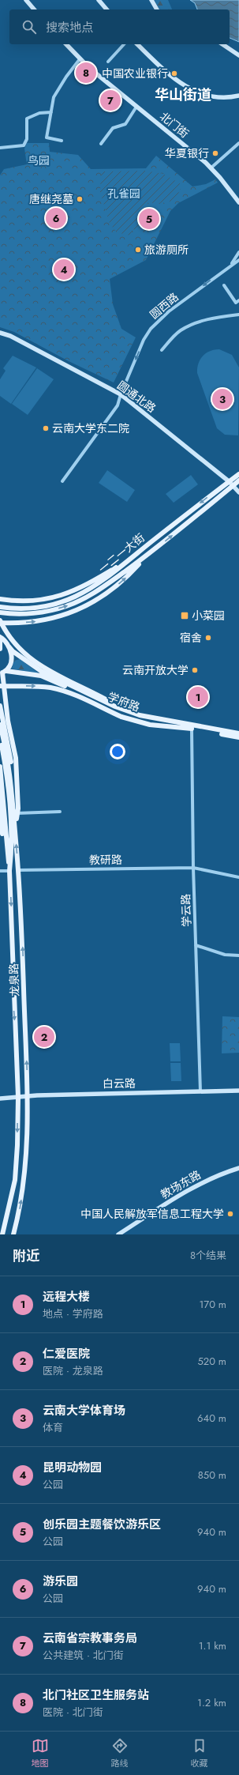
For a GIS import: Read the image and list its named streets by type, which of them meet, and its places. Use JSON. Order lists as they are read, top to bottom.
{
  "streets": {
    "main road": ["一二一大街", "学府路", "龙泉路"],
    "street": [
      "北门街",
      "圆西路",
      "圆通北路",
      "教研路",
      "学云路",
      "白云路",
      "教场东路"
    ]
  },
  "crossings": [
    ["圆西路", "圆通北路"],
    ["圆通北路", "一二一大街"],
    ["学府路", "学云路"],
    ["教研路", "学云路"],
    ["教研路", "龙泉路"],
    ["学云路", "白云路"],
    ["龙泉路", "白云路"]
  ],
  "one_way": ["圆西路"],
  "districts": ["华山街道"],
  "parks": ["鸟园", "孔雀园"],
  "places": {
    "other": [
      "中国农业银行",
      "华夏银行",
      "唐继尧墓",
      "旅游厕所",
      "云南大学东二院",
      "宿舍",
      "云南开放大学",
      "中国人民解放军信息工程大学"
    ],
    "transit": ["小菜园"]
  },
  "page": {
    "search": "搜索地点",
    "pins": [
      "8",
      "7",
      "6",
      "5",
      "4",
      "3",
      "1",
      "2"
    ],
    "heading": ["附近", "8个结果"],
    "list": [
      {
        "mark": "1",
        "name": "远程大楼",
        "note": "地点 · 学府路",
        "value": "170 m"
      },
      {
        "mark": "2",
        "name": "仁爱医院",
        "note": "医院 · 龙泉路",
        "value": "520 m"
      },
      {
        "mark": "3",
        "name": "云南大学体育场",
        "note": "体育",
        "value": "640 m"
      },
      {
        "mark": "4",
        "name": "昆明动物园",
        "note": "公园",
        "value": "850 m"
      },
      {
        "mark": "5",
        "name": "创乐园主题餐饮游乐区",
        "note": "公园",
        "value": "940 m"
      },
      {
        "mark": "6",
        "name": "游乐园",
        "note": "公园",
        "value": "940 m"
      },
      {
        "mark": "7",
        "name": "云南省宗教事务局",
        "note": "公共建筑 · 北门街",
        "value": "1.1 km"
      },
      {
        "mark": "8",
        "name": "北门社区卫生服务站",
        "note": "医院 · 北门街",
        "value": "1.2 km"
      }
    ],
    "nav": ["地图", "路线", "收藏"]
  }
}
